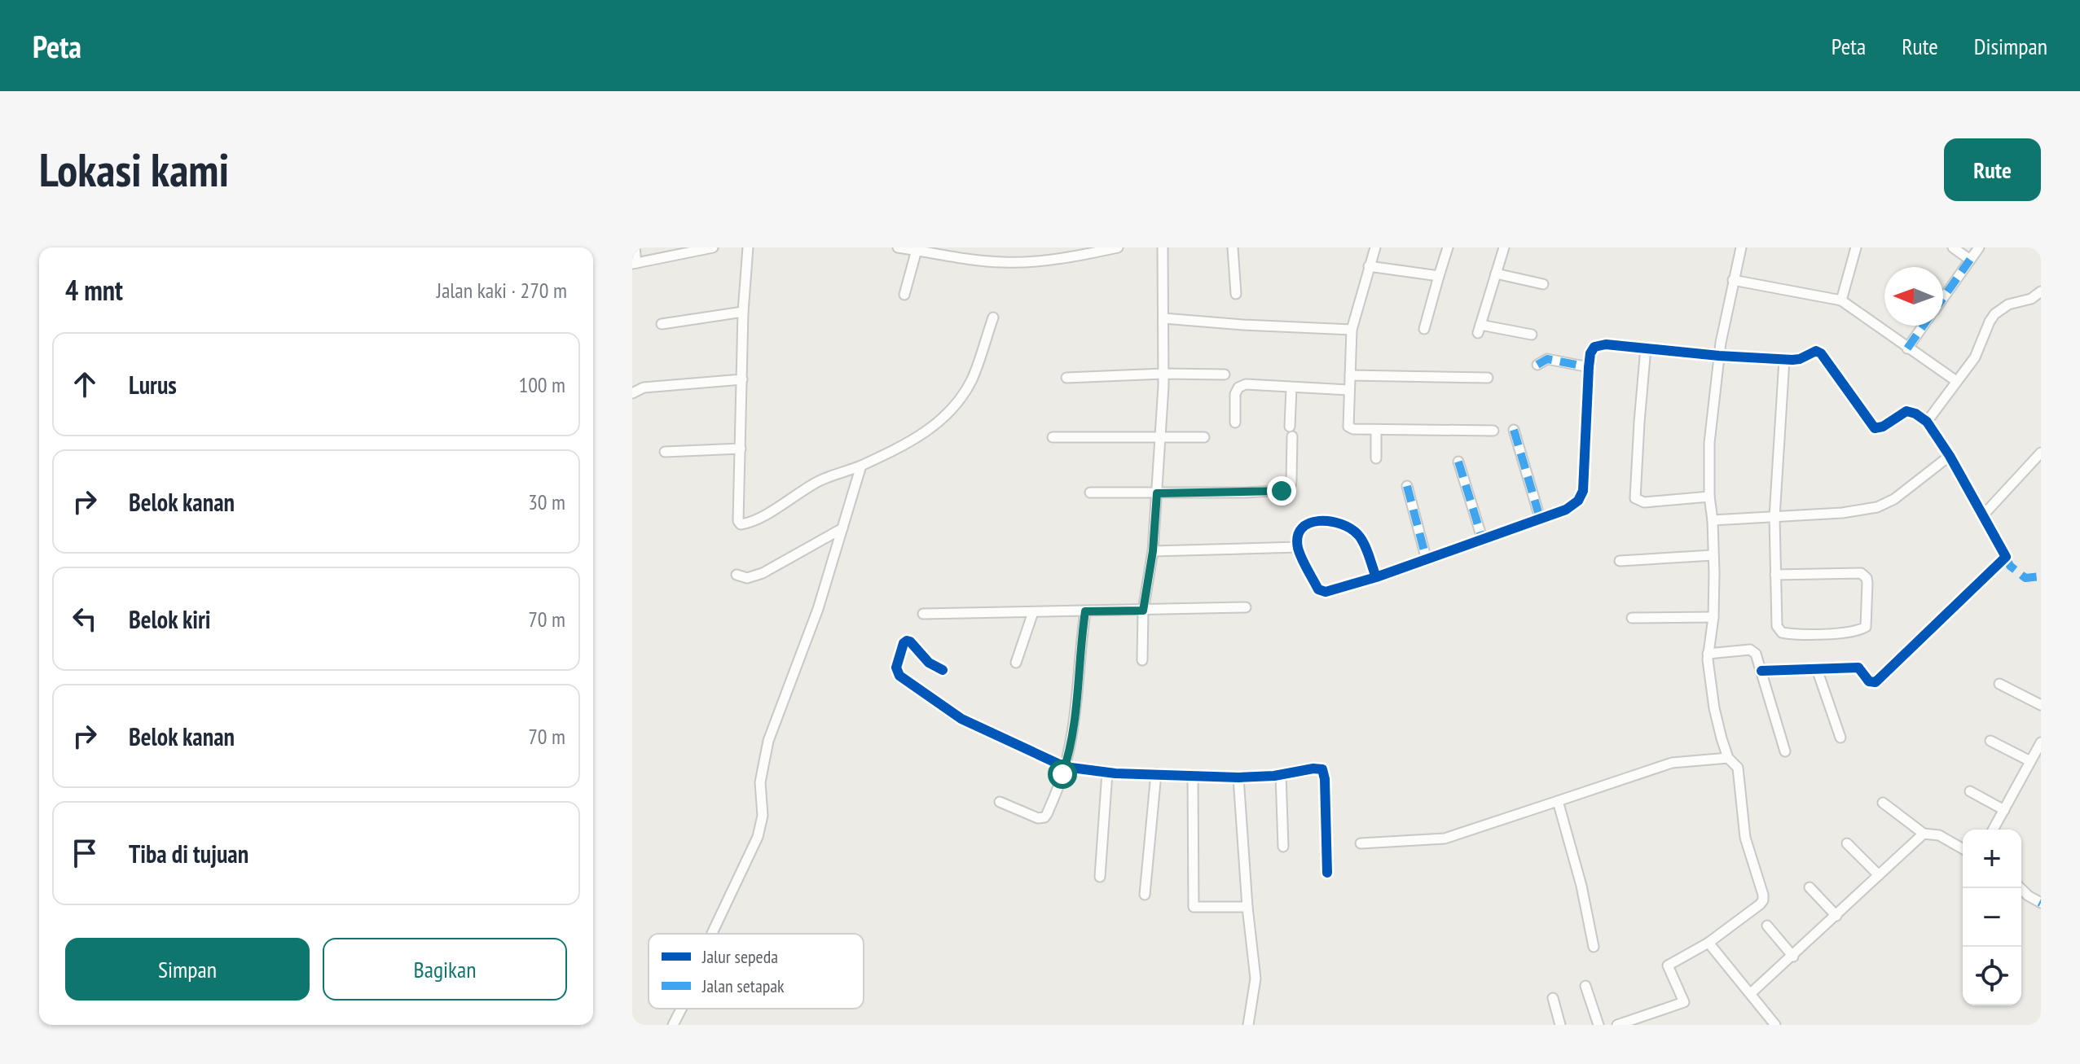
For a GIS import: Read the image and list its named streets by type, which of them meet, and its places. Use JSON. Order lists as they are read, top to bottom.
{
  "legend": ["Jalur sepeda", "Jalan setapak"],
  "north": "left",
  "page": {
    "header": "Peta",
    "nav": ["Peta", "Rute", "Disimpan"],
    "buttons": [
      "Rute",
      ["Simpan", "Bagikan"]
    ],
    "title": "Lokasi kami",
    "heading": ["4 mnt", "Jalan kaki · 270 m"],
    "list": [
      ["Lurus", "100 m"],
      ["Belok kanan", "30 m"],
      ["Belok kiri", "70 m"],
      ["Belok kanan", "70 m"],
      "Tiba di tujuan"
    ],
    "map_buttons": ["+", "−"]
  }
}
